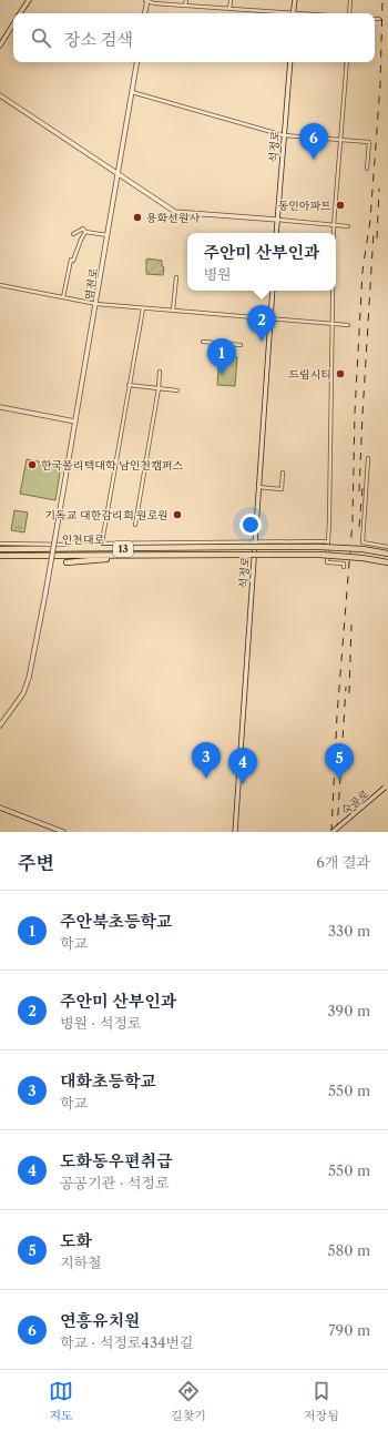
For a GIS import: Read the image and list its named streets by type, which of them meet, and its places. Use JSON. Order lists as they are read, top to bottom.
{
  "streets": {
    "highway": ["인천대로", "13"],
    "street": ["석정로", "염전로", "숙골로"]
  },
  "places": [
    "동인아파트",
    "용화선원사",
    "드림시티",
    "한국폴리텍대학 남인천캠퍼스",
    "기독교 대한감리회 원로원"
  ],
  "page": {
    "search": "장소 검색",
    "pins": [
      "6",
      "2",
      "1",
      "3",
      "5",
      "4"
    ],
    "popup": ["주안미 산부인과", "병원"],
    "heading": ["주변", "6개 결과"],
    "list": [
      {
        "mark": "1",
        "name": "주안북초등학교",
        "note": "학교",
        "value": "330 m"
      },
      {
        "mark": "2",
        "name": "주안미 산부인과",
        "note": "병원 · 석정로",
        "value": "390 m"
      },
      {
        "mark": "3",
        "name": "대화초등학교",
        "note": "학교",
        "value": "550 m"
      },
      {
        "mark": "4",
        "name": "도화동우편취급",
        "note": "공공기관 · 석정로",
        "value": "550 m"
      },
      {
        "mark": "5",
        "name": "도화",
        "note": "지하철",
        "value": "580 m"
      },
      {
        "mark": "6",
        "name": "연흥유치원",
        "note": "학교 · 석정로434번길",
        "value": "790 m"
      }
    ],
    "nav": ["지도", "길찾기", "저장됨"]
  }
}
